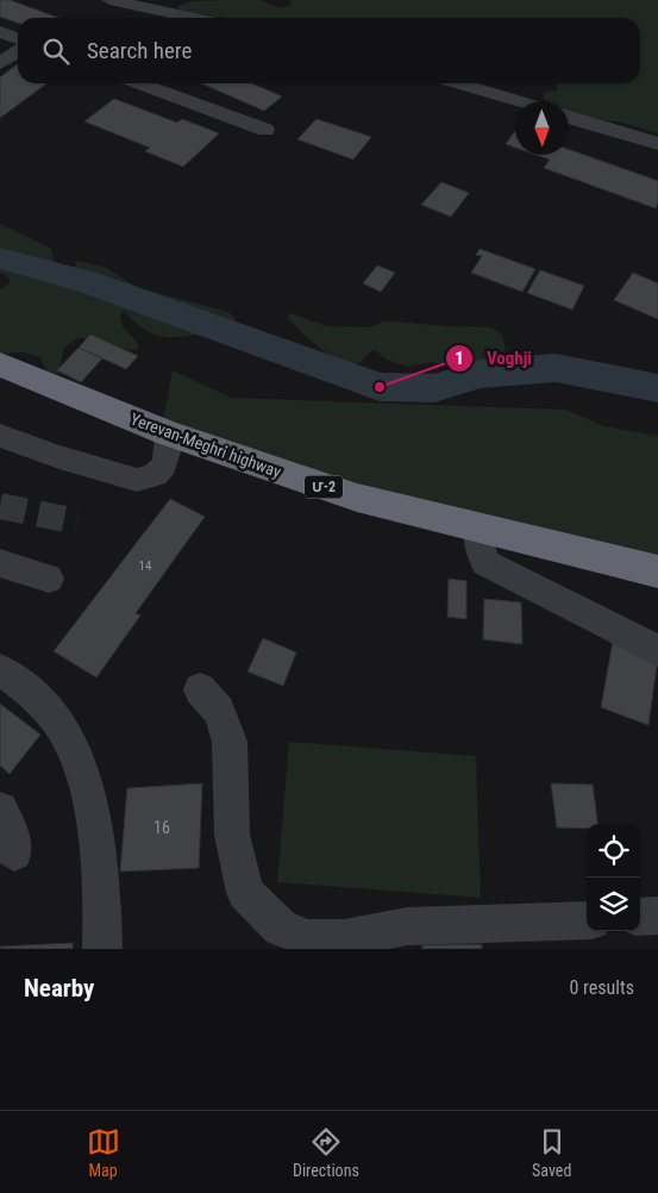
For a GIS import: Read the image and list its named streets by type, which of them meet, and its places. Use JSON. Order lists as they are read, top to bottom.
{
  "streets": {
    "highway": ["Yerevan-Meghri highway", "Մ-2"]
  },
  "places": ["Voghji"],
  "house_numbers": ["14", "16"],
  "north": "bottom",
  "page": {
    "search": "Search here",
    "heading": ["Nearby", "0 results"],
    "nav": ["Map", "Directions", "Saved"]
  }
}
